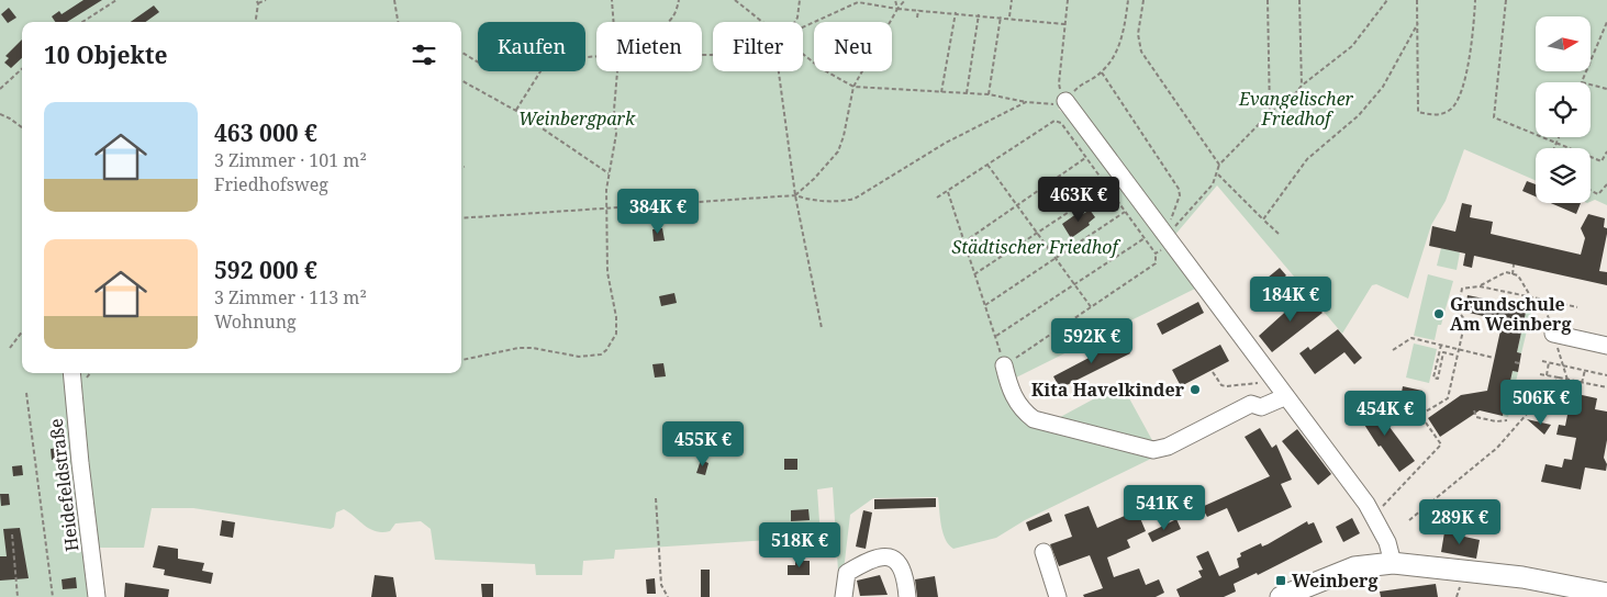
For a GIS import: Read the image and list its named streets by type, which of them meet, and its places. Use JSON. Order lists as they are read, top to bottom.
{
  "streets": {
    "street": ["Heidefeldstraße"]
  },
  "parks": ["Evangelischer Friedhof", "Weinbergpark", "Städtischer Friedhof"],
  "places": {
    "other": ["Grundschule Am Weinberg", "Kita Havelkinder"],
    "transit": ["Weinberg"]
  },
  "north": "right",
  "page": {
    "chip": [
      "Kaufen",
      "Mieten",
      "Filter",
      "Neu"
    ],
    "heading": "10 Objekte",
    "list": [
      {
        "name": "463 000 €",
        "note": "3 Zimmer · 101 m² · Friedhofsweg"
      },
      {
        "name": "592 000 €",
        "note": "3 Zimmer · 113 m² · Wohnung"
      }
    ],
    "price": [
      "463K €",
      "384K €",
      "184K €",
      "592K €",
      "506K €",
      "454K €",
      "455K €",
      "541K €",
      "289K €",
      "518K €"
    ]
  }
}
